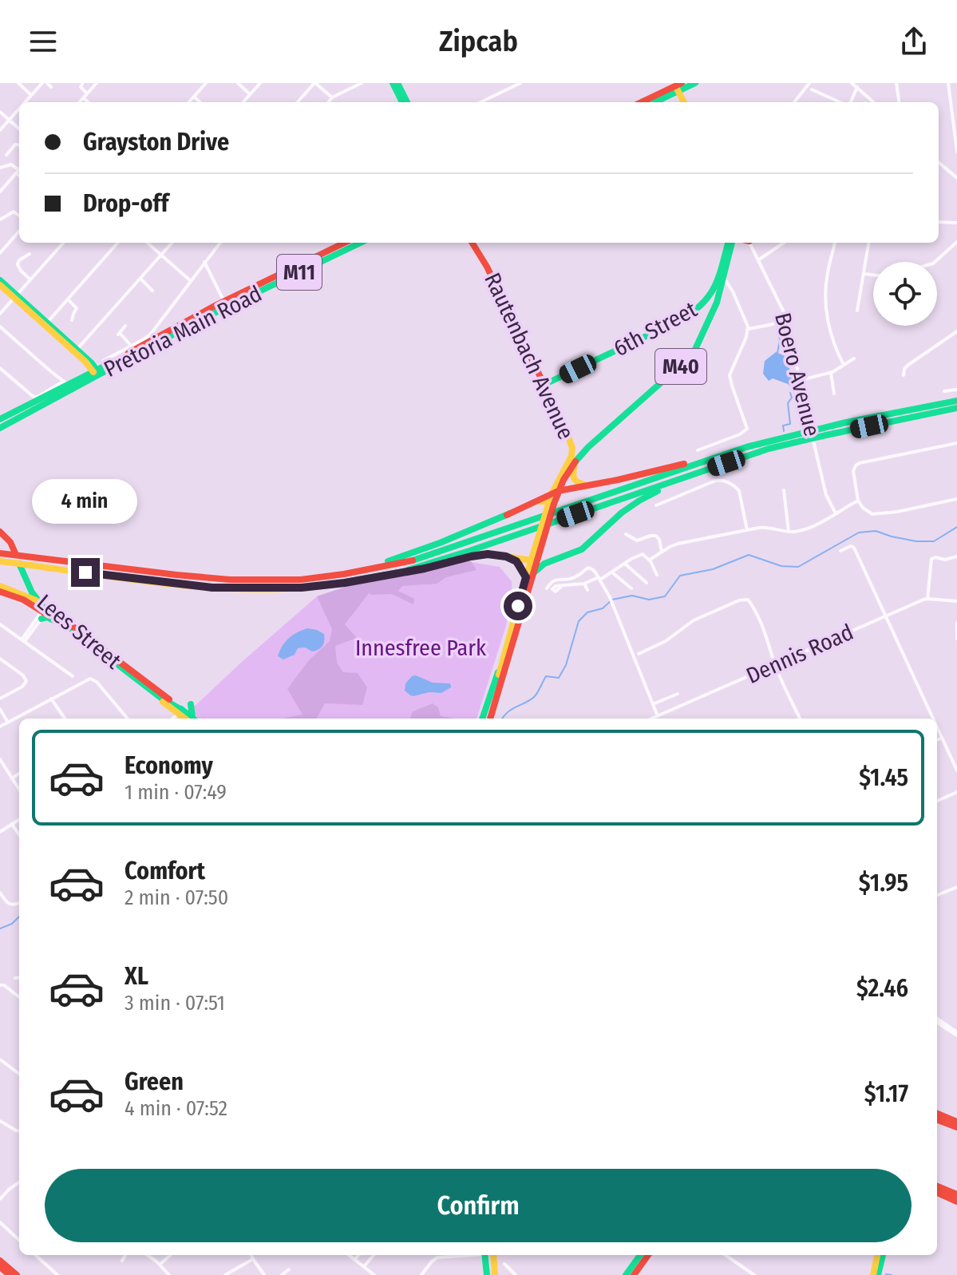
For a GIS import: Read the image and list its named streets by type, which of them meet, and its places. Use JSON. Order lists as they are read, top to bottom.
{
  "streets": {
    "main road": [
      "M11",
      "6th Street",
      "Pretoria Main Road",
      "Rautenbach Avenue",
      "M40",
      "Lees Street"
    ],
    "street": ["Boero Avenue", "Dennis Road"]
  },
  "crossings": [
    ["6th Street", "Rautenbach Avenue"],
    ["Rautenbach Avenue", "M40"]
  ],
  "parks": ["Innesfree Park"],
  "page": {
    "header": "Zipcab",
    "banner": ["Grayston Drive", "Drop-off"],
    "bubble": "4 min",
    "list": [
      {
        "name": "Economy",
        "note": "1 min · 07:49",
        "value": "$1.45"
      },
      {
        "name": "Comfort",
        "note": "2 min · 07:50",
        "value": "$1.95"
      },
      {
        "name": "XL",
        "note": "3 min · 07:51",
        "value": "$2.46"
      },
      {
        "name": "Green",
        "note": "4 min · 07:52",
        "value": "$1.17"
      }
    ],
    "buttons": "Confirm"
  }
}
